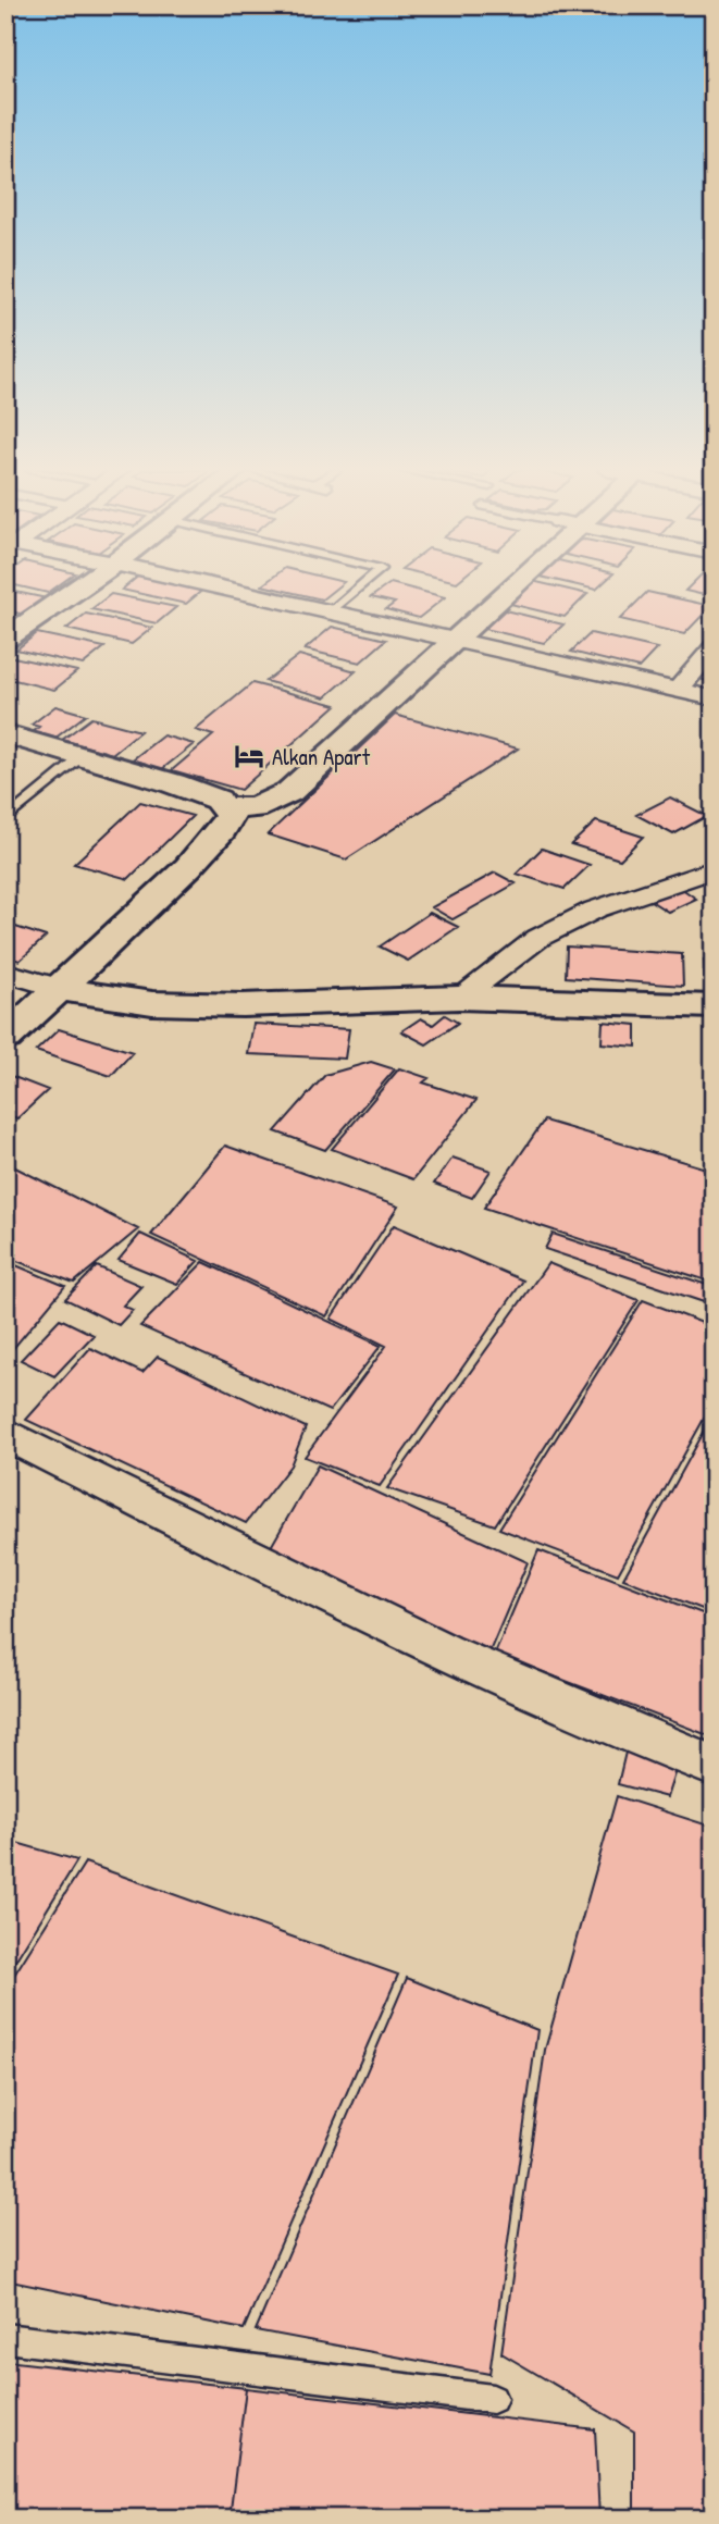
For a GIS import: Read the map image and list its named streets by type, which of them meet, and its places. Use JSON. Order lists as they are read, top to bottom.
{
  "places": {
    "hotel": ["Alkan Apart"]
  }
}
